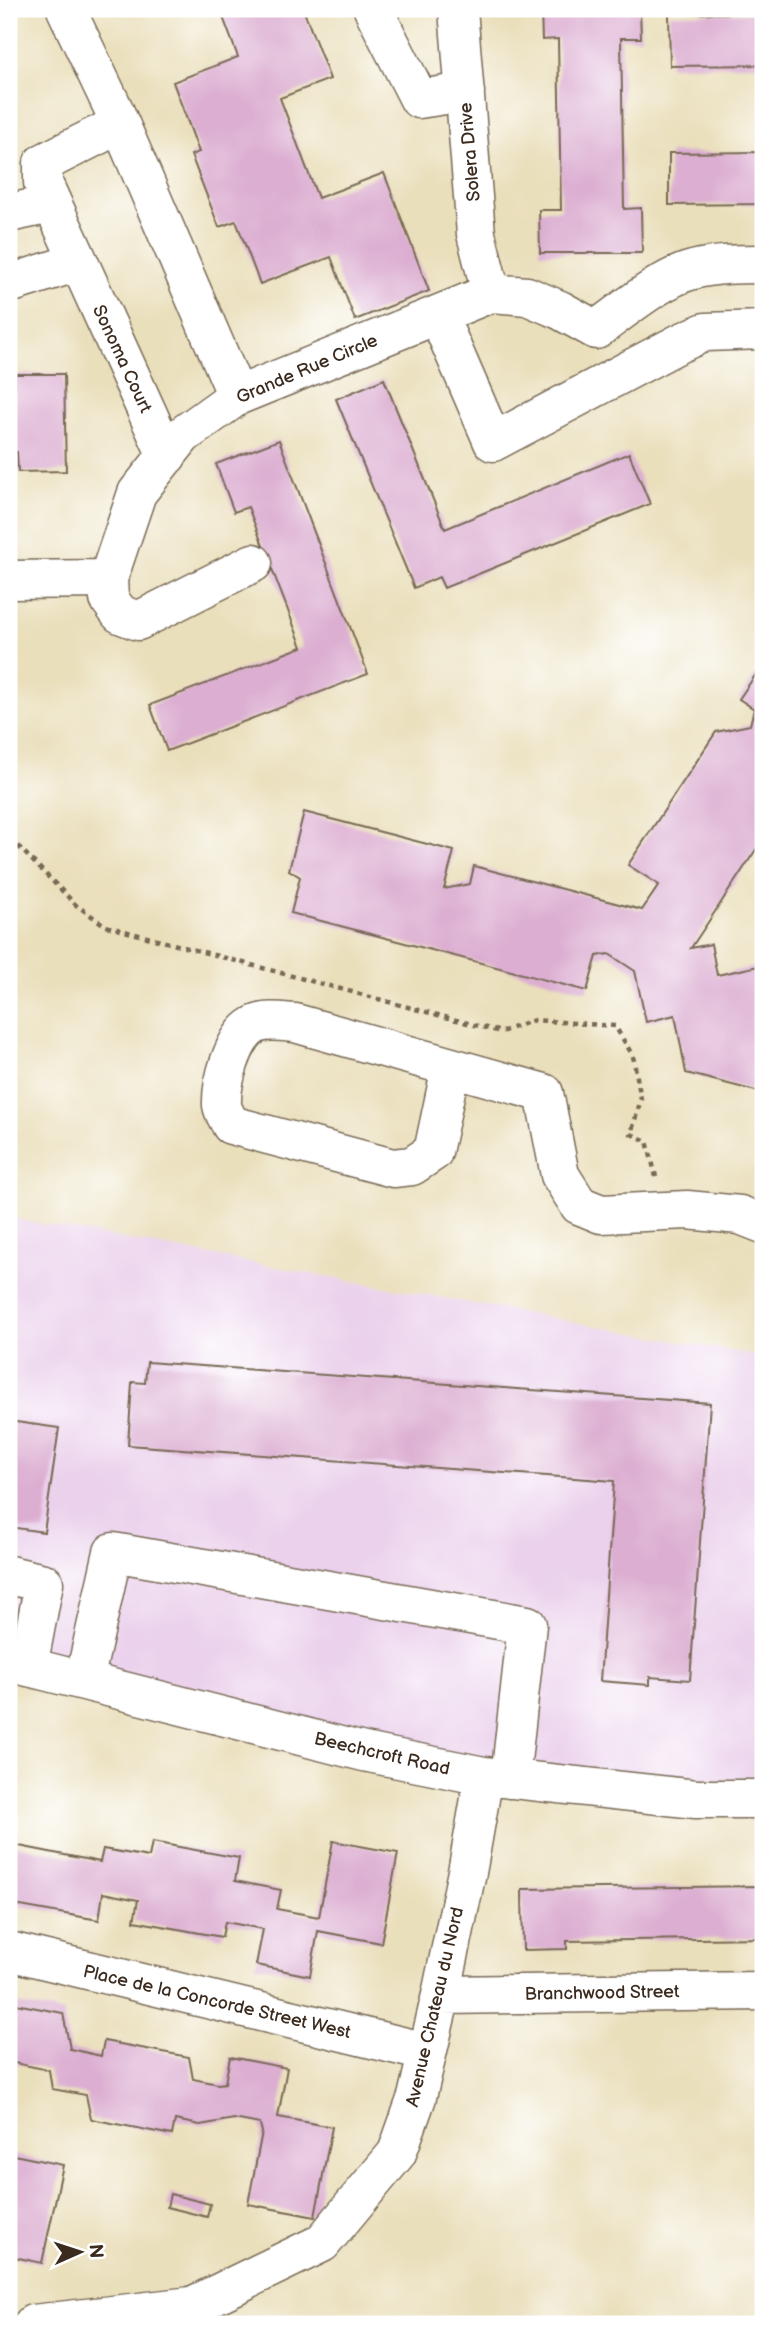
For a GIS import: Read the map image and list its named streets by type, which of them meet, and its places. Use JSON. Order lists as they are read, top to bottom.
{
  "streets": {
    "street": [
      "Solera Drive",
      "Sonoma Court",
      "Grande Rue Circle",
      "Beechcroft Road",
      "Branchwood Street",
      "Place de la Concorde Street West",
      "Avenue Chateau du Nord"
    ]
  },
  "crossings": [
    ["Solera Drive", "Grande Rue Circle"],
    ["Sonoma Court", "Grande Rue Circle"],
    ["Beechcroft Road", "Avenue Chateau du Nord"],
    ["Branchwood Street", "Avenue Chateau du Nord"],
    ["Place de la Concorde Street West", "Avenue Chateau du Nord"]
  ],
  "north": "right"
}
